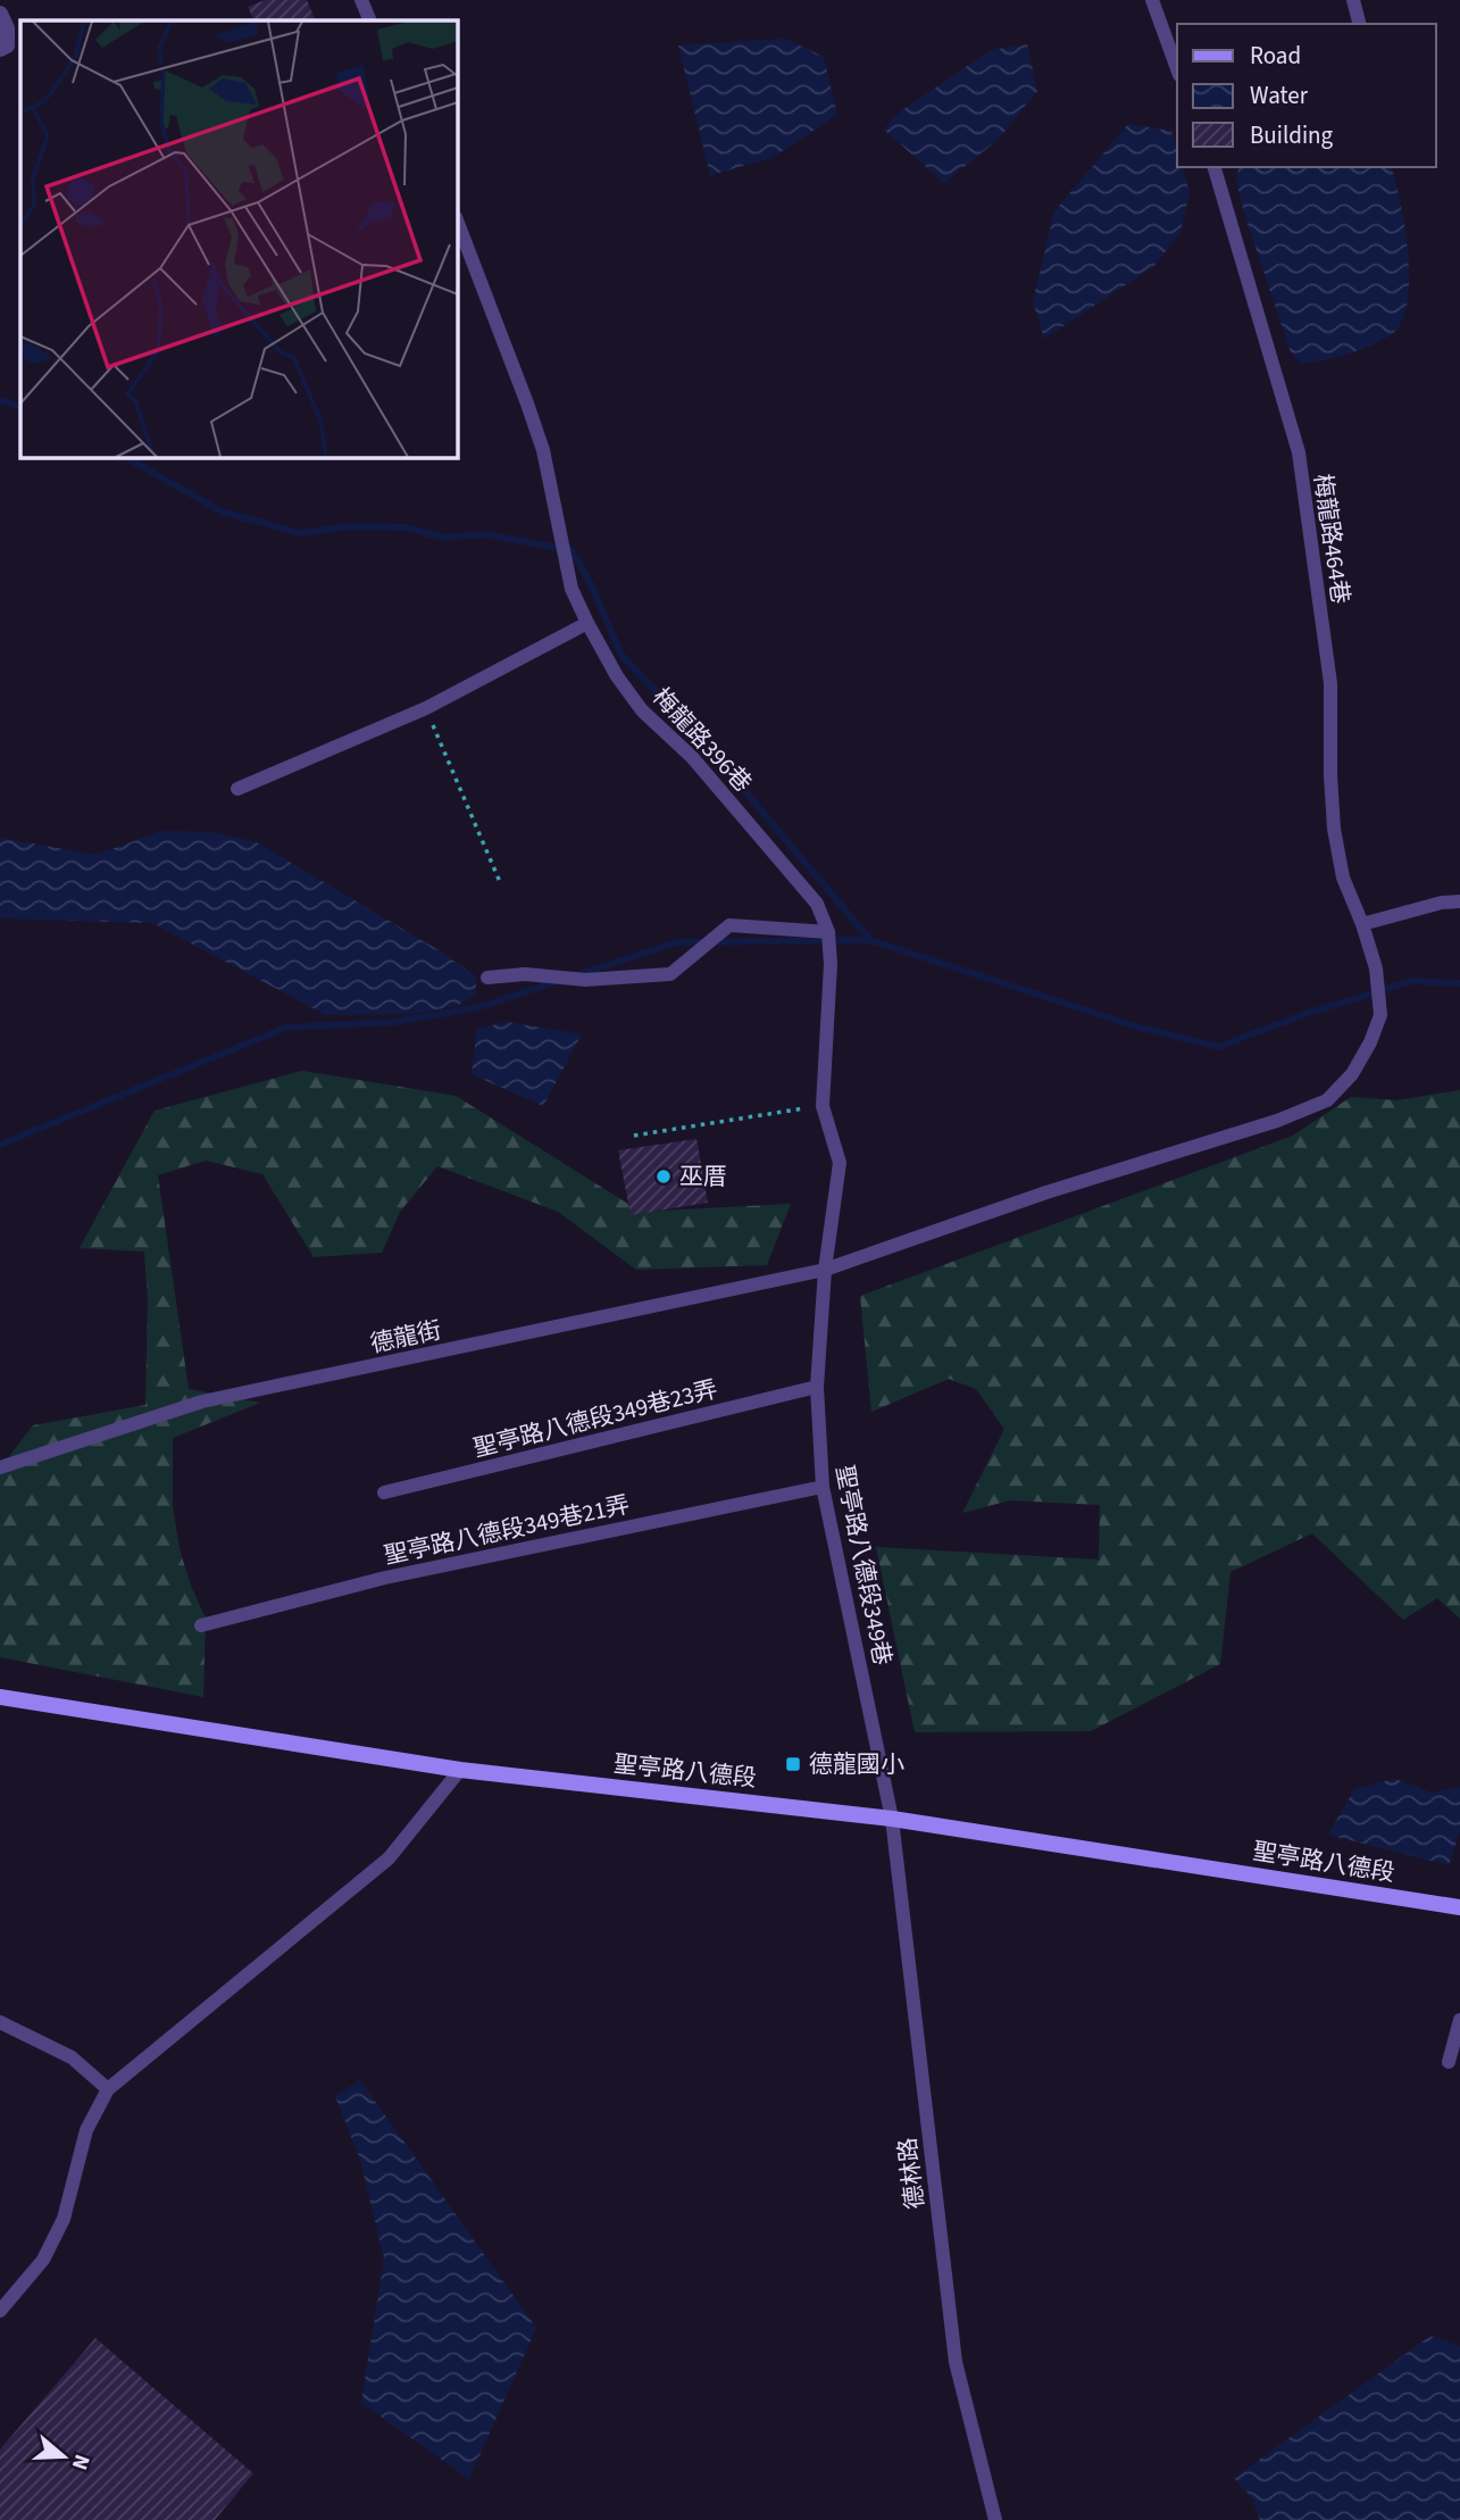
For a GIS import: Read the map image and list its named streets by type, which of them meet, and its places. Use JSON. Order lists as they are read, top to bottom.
{
  "streets": {
    "street": ["聖亭路八德段"],
    "lane": [
      "梅龍路464巷",
      "梅龍路396巷",
      "德龍街",
      "聖亭路八德段349巷23弄",
      "聖亭路八德段349巷21弄",
      "聖亭路八德段349巷",
      "德林路"
    ]
  },
  "crossings": [
    ["梅龍路464巷", "梅龍路396巷"],
    ["梅龍路464巷", "德龍街"],
    ["梅龍路464巷", "聖亭路八德段349巷"],
    ["梅龍路396巷", "德龍街"],
    ["梅龍路396巷", "聖亭路八德段349巷"],
    ["德龍街", "聖亭路八德段349巷"],
    ["聖亭路八德段349巷23弄", "聖亭路八德段349巷"],
    ["聖亭路八德段349巷21弄", "聖亭路八德段349巷"],
    ["聖亭路八德段349巷", "聖亭路八德段"],
    ["聖亭路八德段349巷", "德林路"],
    ["聖亭路八德段", "德林路"]
  ],
  "places": {
    "other": ["巫厝"],
    "transit": ["德龍國小"]
  },
  "legend": ["Road", "Water", "Building"],
  "north": "right"
}
